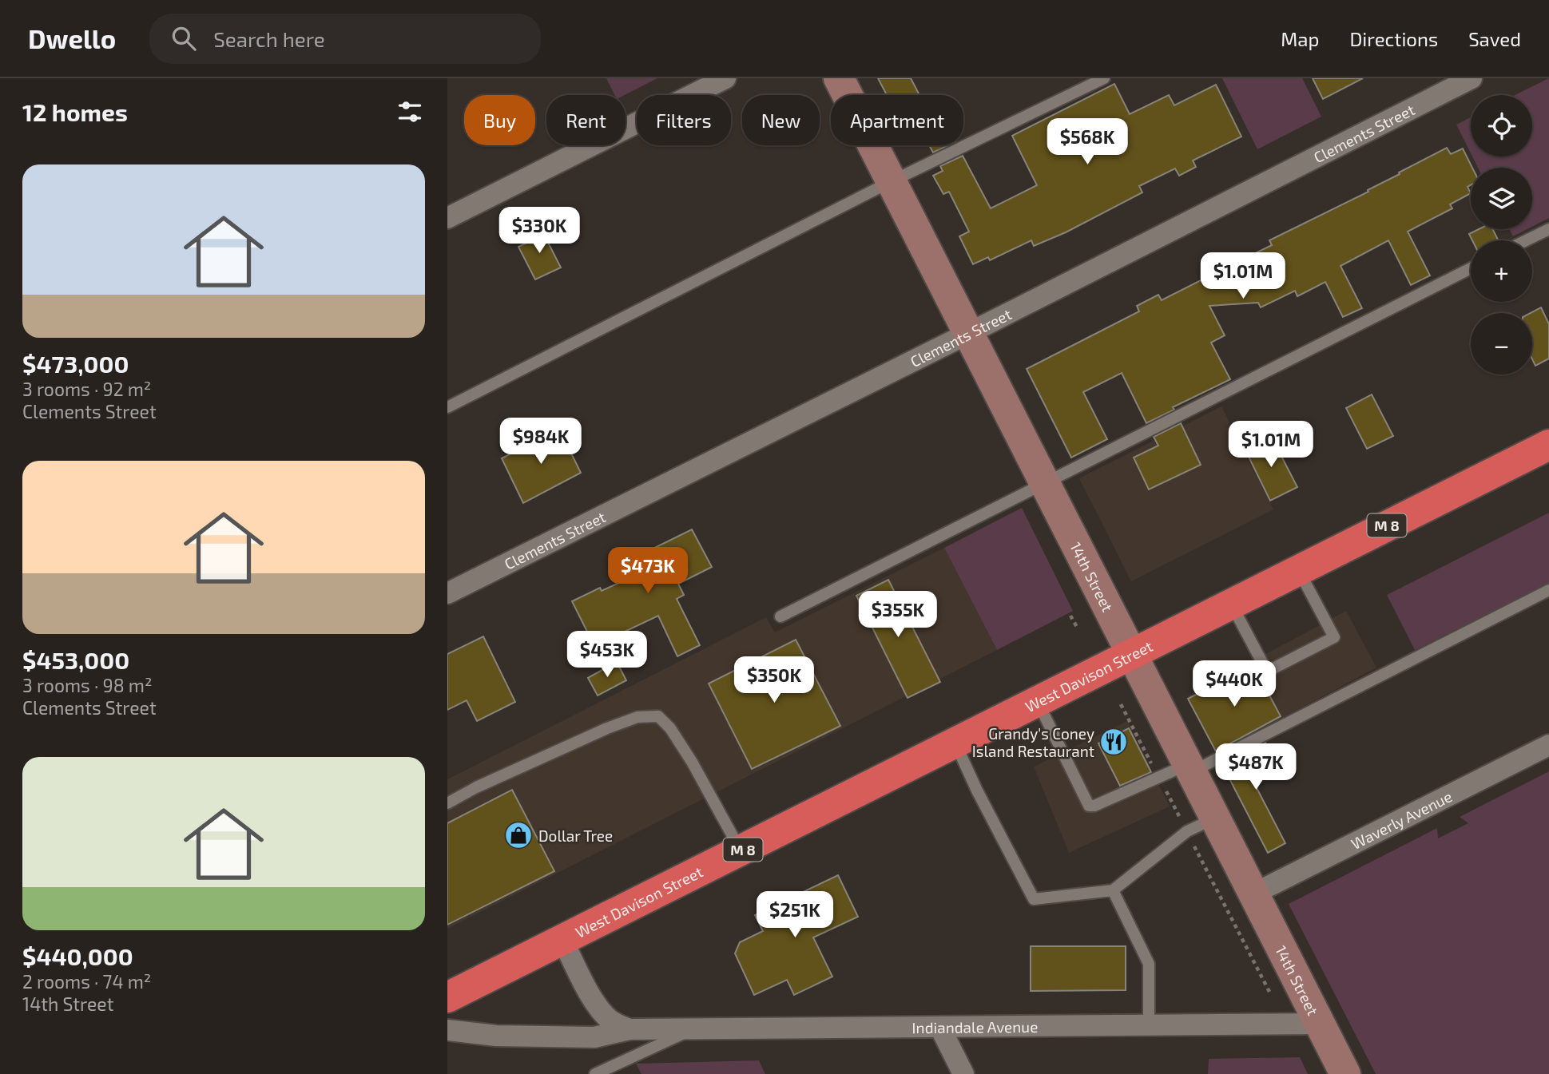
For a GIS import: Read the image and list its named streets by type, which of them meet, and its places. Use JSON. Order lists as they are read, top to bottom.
{
  "streets": {
    "highway": ["M 8", "West Davison Street"],
    "street": [
      "Clements Street",
      "14th Street",
      "Waverly Avenue",
      "Indiandale Avenue"
    ]
  },
  "crossings": [
    ["Clements Street", "14th Street"],
    ["14th Street", "West Davison Street"],
    ["14th Street", "Waverly Avenue"],
    ["14th Street", "Indiandale Avenue"]
  ],
  "places": {
    "restaurant": ["Grandy's Coney Island Restaurant"],
    "shop": ["Dollar Tree"]
  },
  "page": {
    "header": "Dwello",
    "search": "Search here",
    "nav": ["Map", "Directions", "Saved"],
    "heading": "12 homes",
    "map_buttons": ["+", "−"],
    "chip": [
      "Buy",
      "Rent",
      "Filters",
      "New",
      "Apartment"
    ],
    "price": [
      "$568K",
      "$330K",
      "$1.01M",
      "$984K",
      "$1.01M",
      "$473K",
      "$355K",
      "$453K",
      "$350K",
      "$440K",
      "$487K",
      "$251K"
    ],
    "list": [
      {
        "name": "$473,000",
        "note": "3 rooms · 92 m² · Clements Street"
      },
      {
        "name": "$453,000",
        "note": "3 rooms · 98 m² · Clements Street"
      },
      {
        "name": "$440,000",
        "note": "2 rooms · 74 m² · 14th Street"
      }
    ]
  }
}
